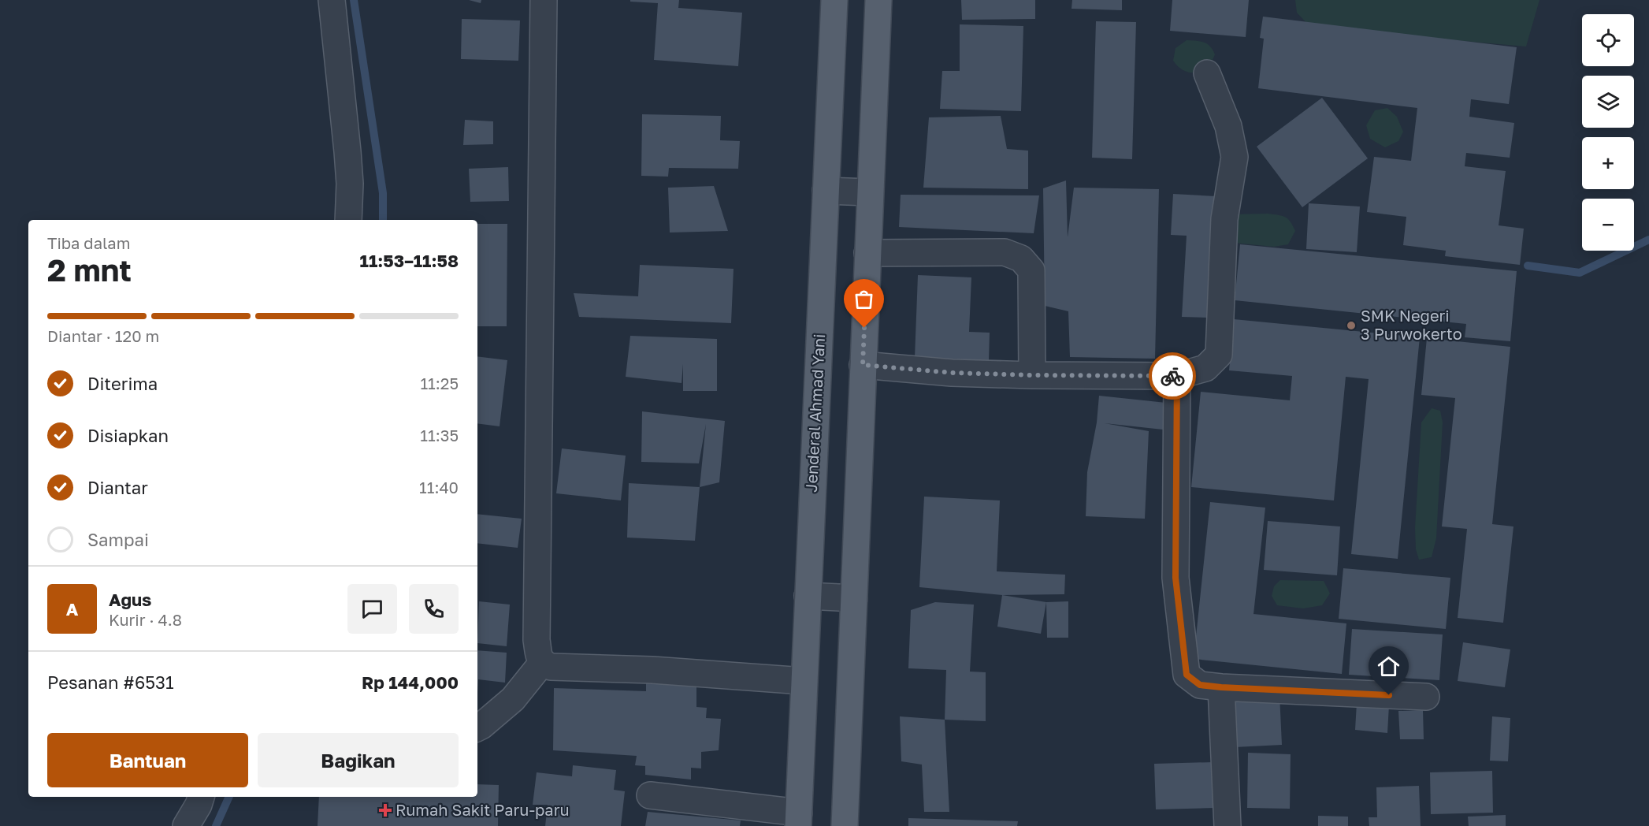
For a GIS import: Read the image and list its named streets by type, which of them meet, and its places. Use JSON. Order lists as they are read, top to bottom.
{
  "streets": {
    "main road": ["Jenderal Ahmad Yani"]
  },
  "places": {
    "other": ["SMK Negeri 3 Purwokerto"],
    "health": ["Rumah Sakit Paru-paru"]
  },
  "page": {
    "map_buttons": ["+", "−"],
    "heading": ["2 mnt", "Tiba dalam", "11:53–11:58"],
    "panel": [
      "Agus",
      "Kurir · 4.8",
      "Pesanan #6531",
      "Rp 144,000"
    ],
    "bar": "Diantar · 120 m",
    "list": [
      ["Diterima", "11:25"],
      ["Disiapkan", "11:35"],
      ["Diantar", "11:40"],
      "Sampai"
    ],
    "round": "A",
    "buttons": ["Bantuan", "Bagikan"]
  }
}
